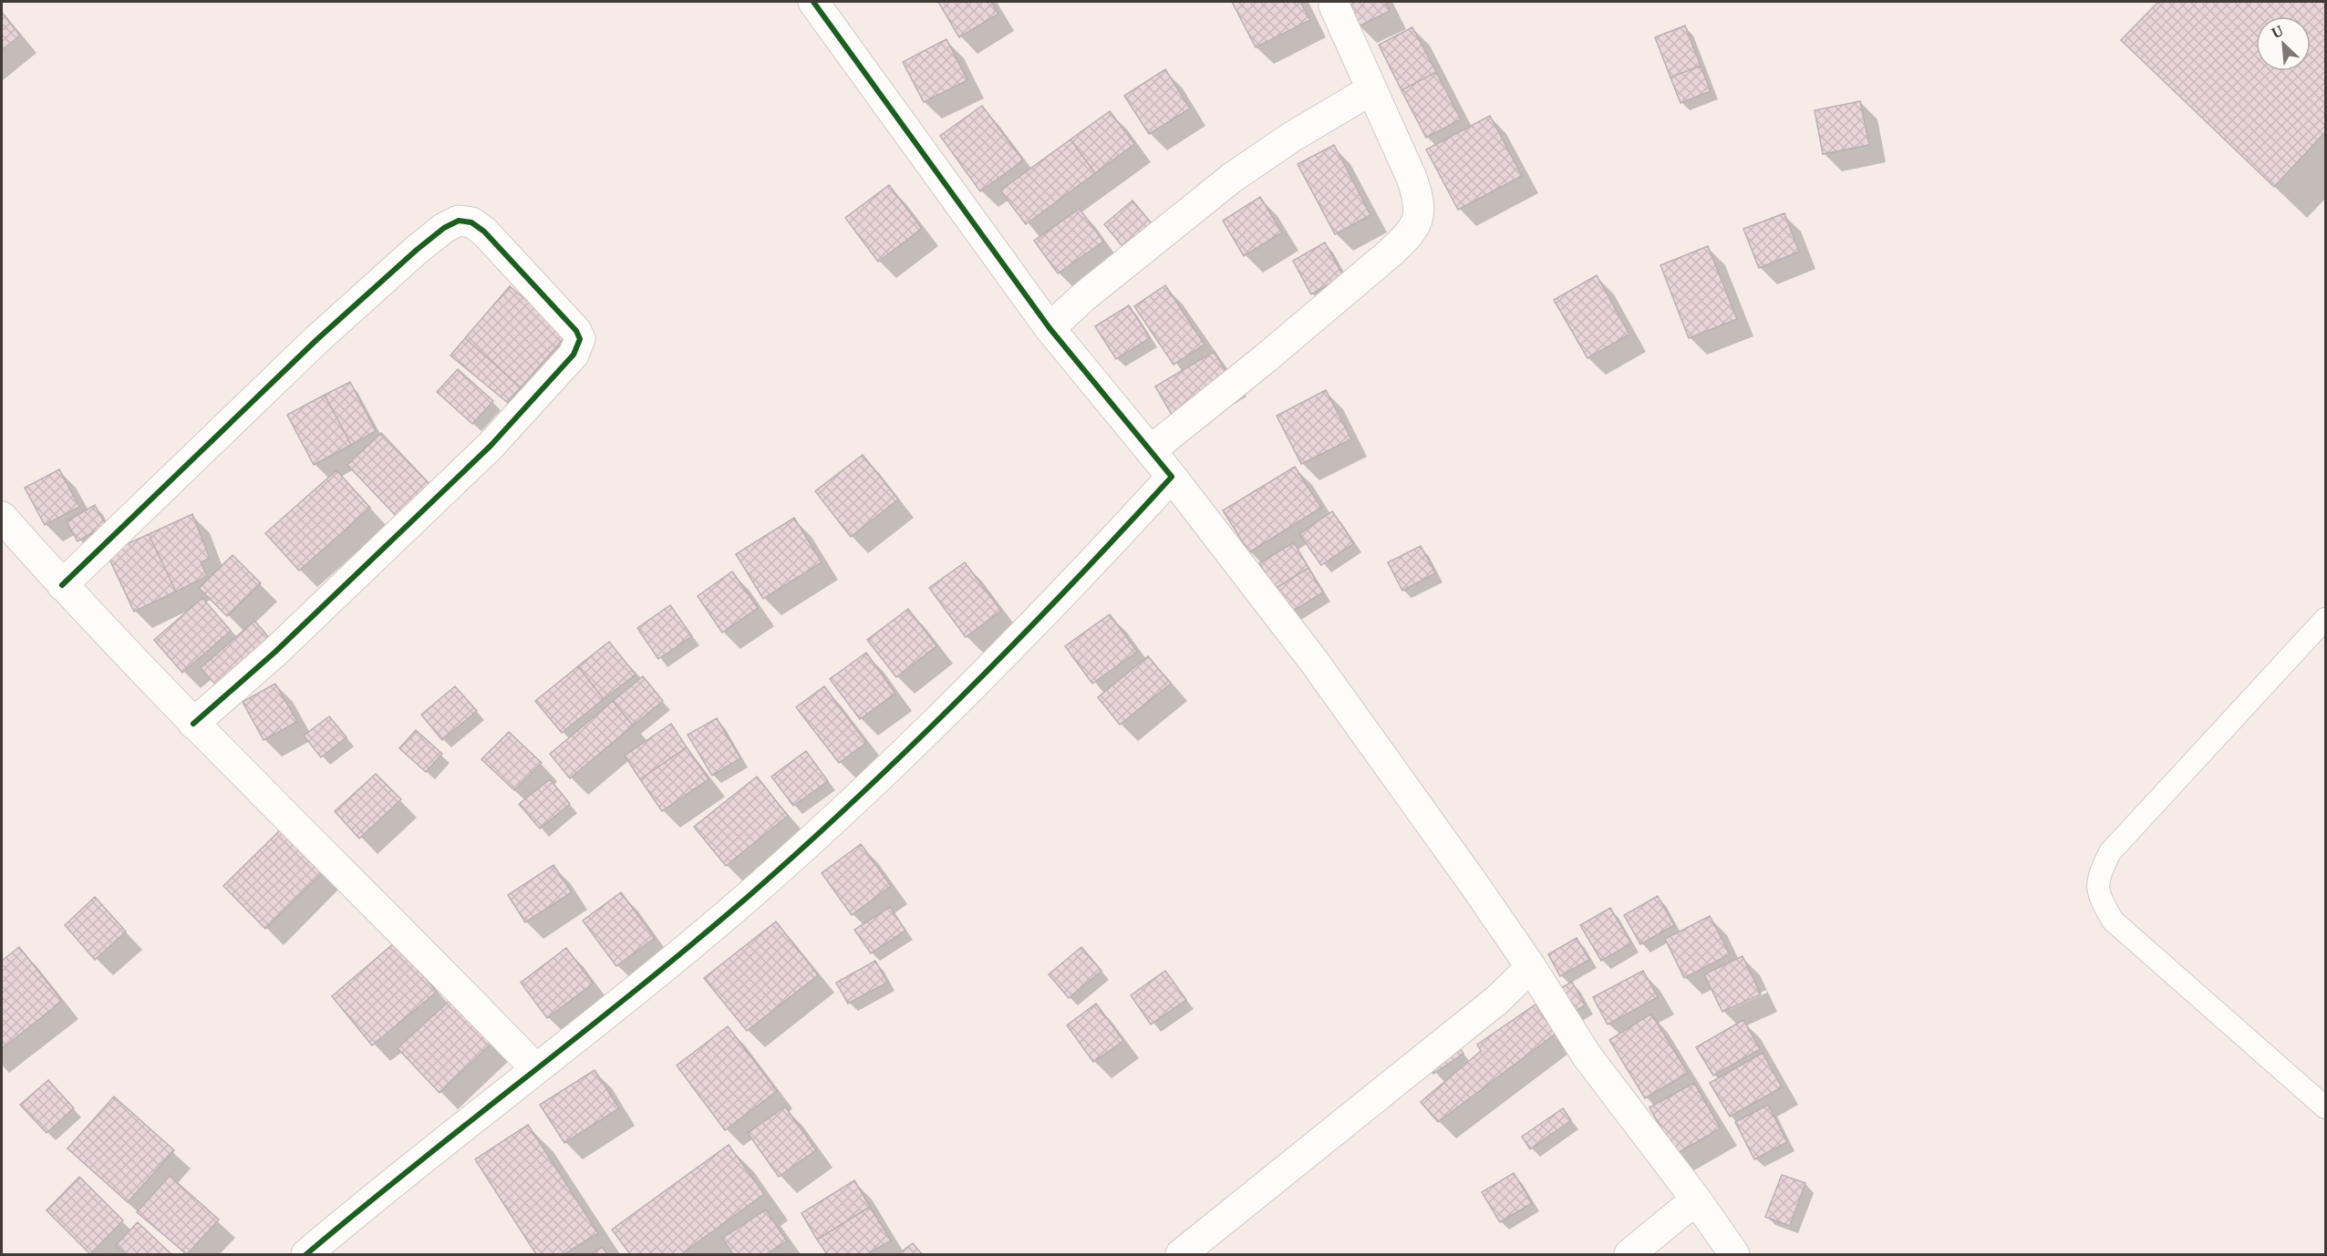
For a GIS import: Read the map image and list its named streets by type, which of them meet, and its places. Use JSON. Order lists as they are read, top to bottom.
{
  "north": "top left"
}
